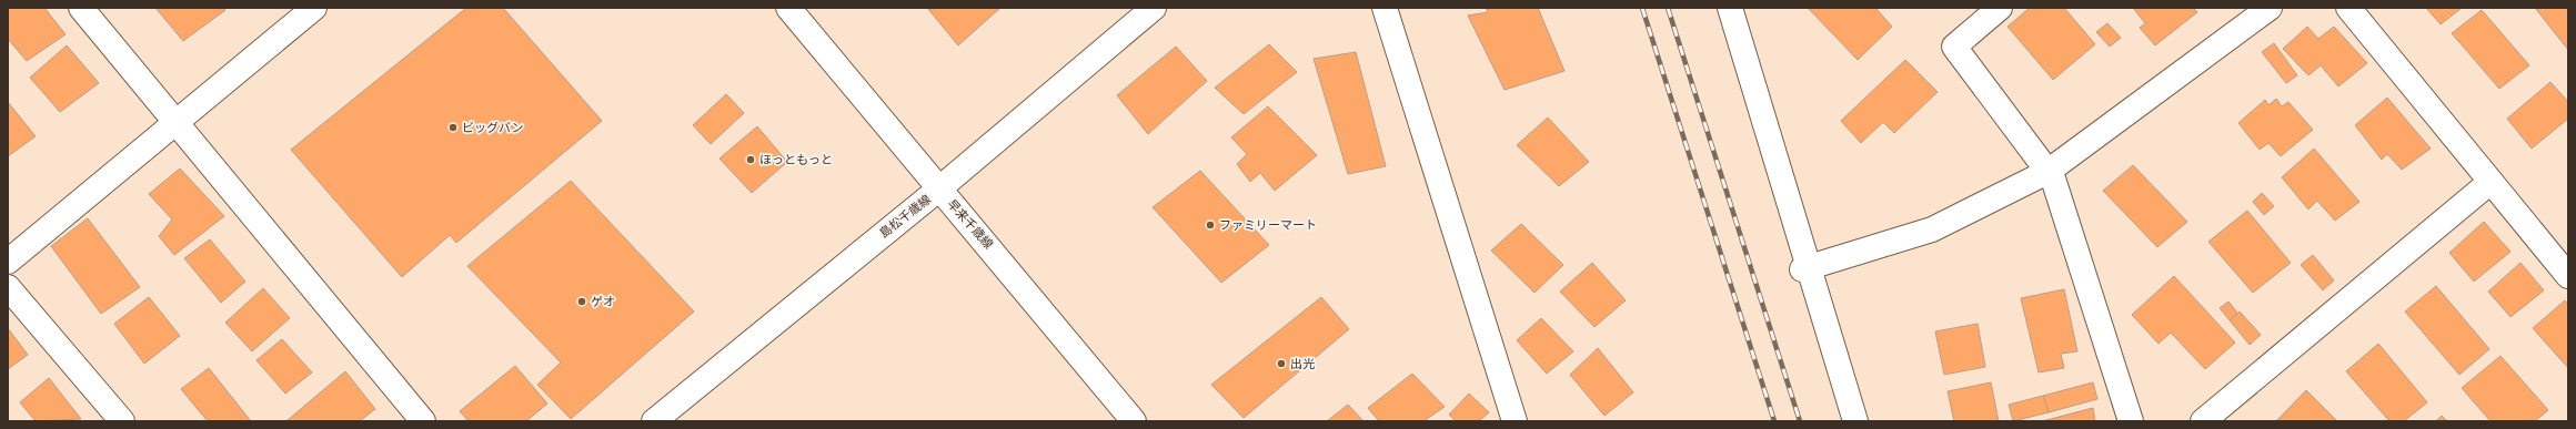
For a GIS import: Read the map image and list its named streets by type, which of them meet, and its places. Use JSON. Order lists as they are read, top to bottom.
{
  "streets": {
    "street": ["島松千歳線", "早来千歳線"]
  },
  "crossings": [
    ["島松千歳線", "早来千歳線"]
  ],
  "places": [
    "ビッグバン",
    "ほっともっと",
    "ファミリーマート",
    "ゲオ",
    "出光"
  ]
}
